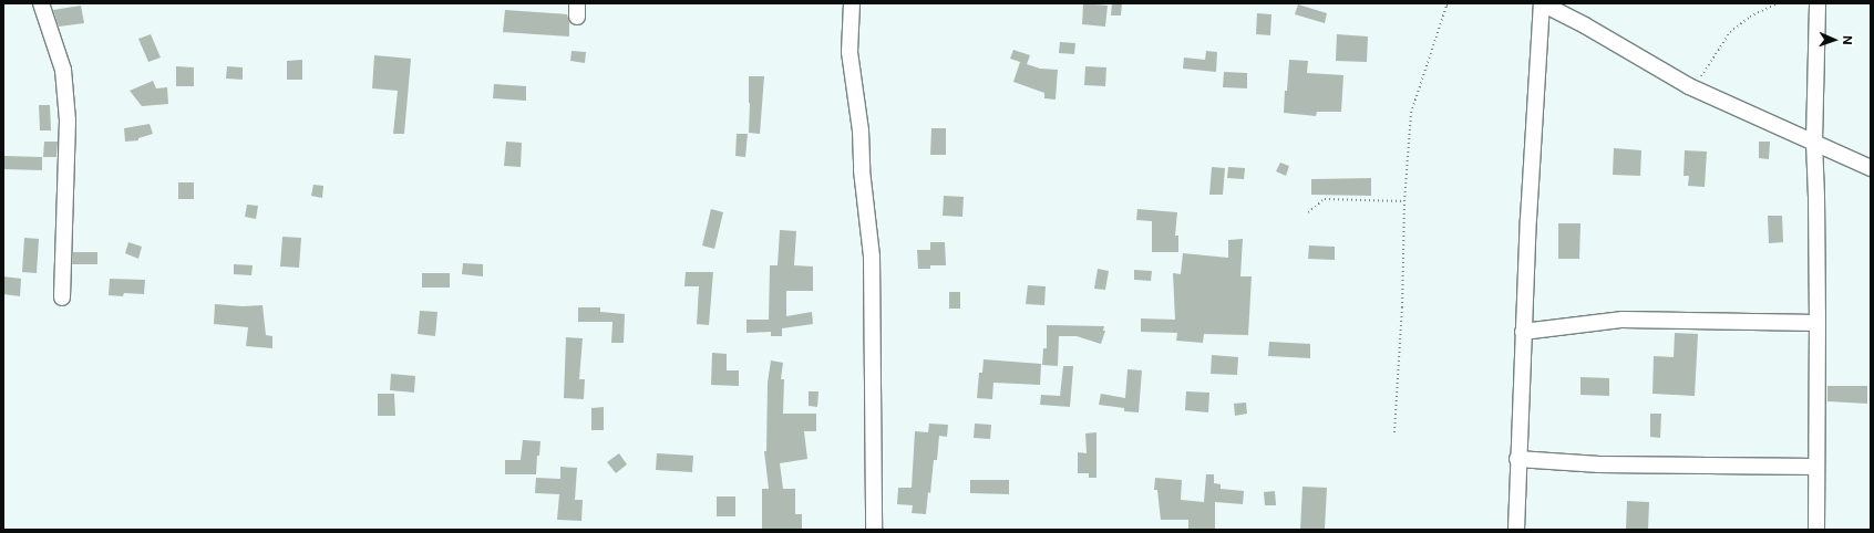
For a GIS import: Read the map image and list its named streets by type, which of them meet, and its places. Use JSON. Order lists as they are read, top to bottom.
{
  "north": "right"
}
